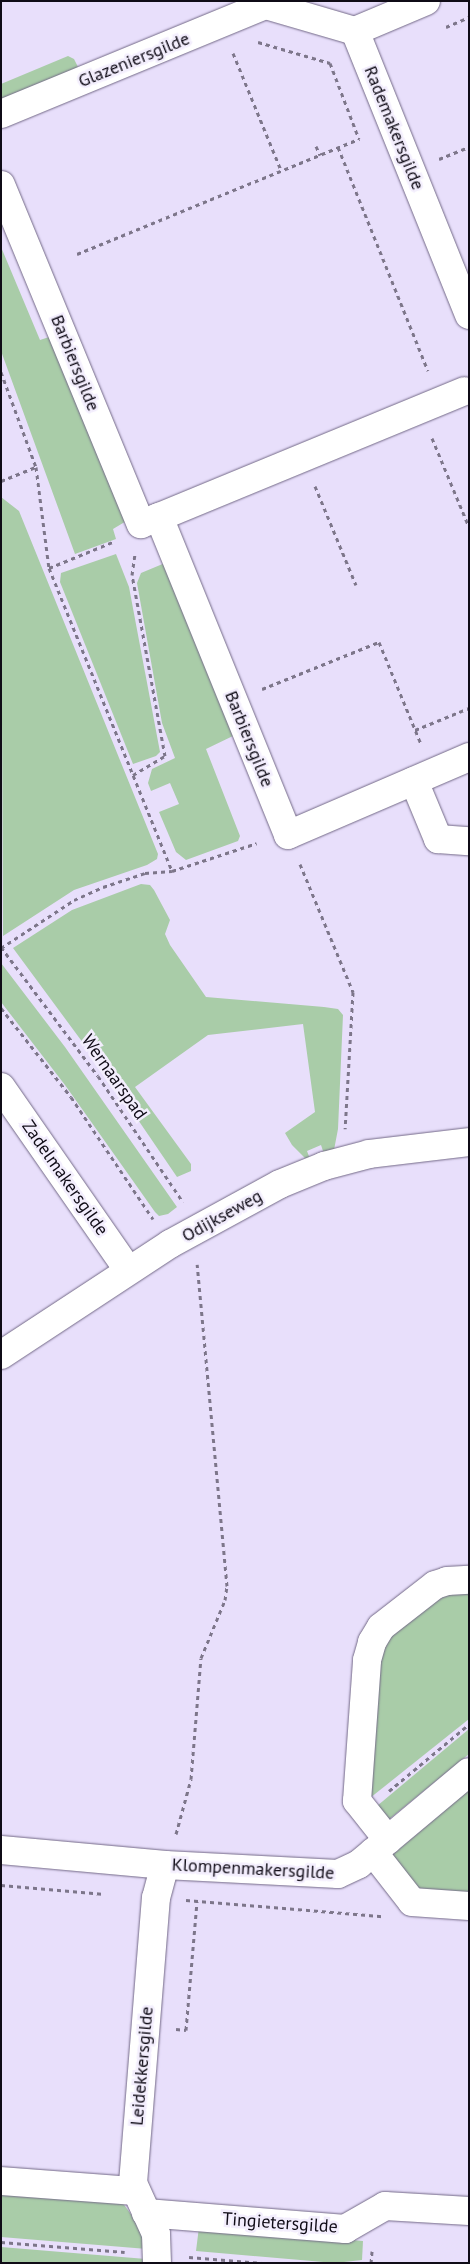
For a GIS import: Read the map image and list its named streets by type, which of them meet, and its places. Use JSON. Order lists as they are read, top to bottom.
{
  "streets": {
    "street": [
      "Glazeniersgilde",
      "Rademakersgilde",
      "Barbiersgilde",
      "Zadelmakersgilde",
      "Odijkseweg",
      "Klompenmakersgilde",
      "Leidekkersgilde",
      "Tingietersgilde"
    ],
    "path": ["Wernaarspad"]
  },
  "crossings": [
    ["Wernaarspad", "Odijkseweg"],
    ["Wernaarspad", "Klompenmakersgilde"],
    ["Wernaarspad", "Leidekkersgilde"],
    ["Zadelmakersgilde", "Odijkseweg"],
    ["Klompenmakersgilde", "Leidekkersgilde"],
    ["Leidekkersgilde", "Tingietersgilde"]
  ]
}
